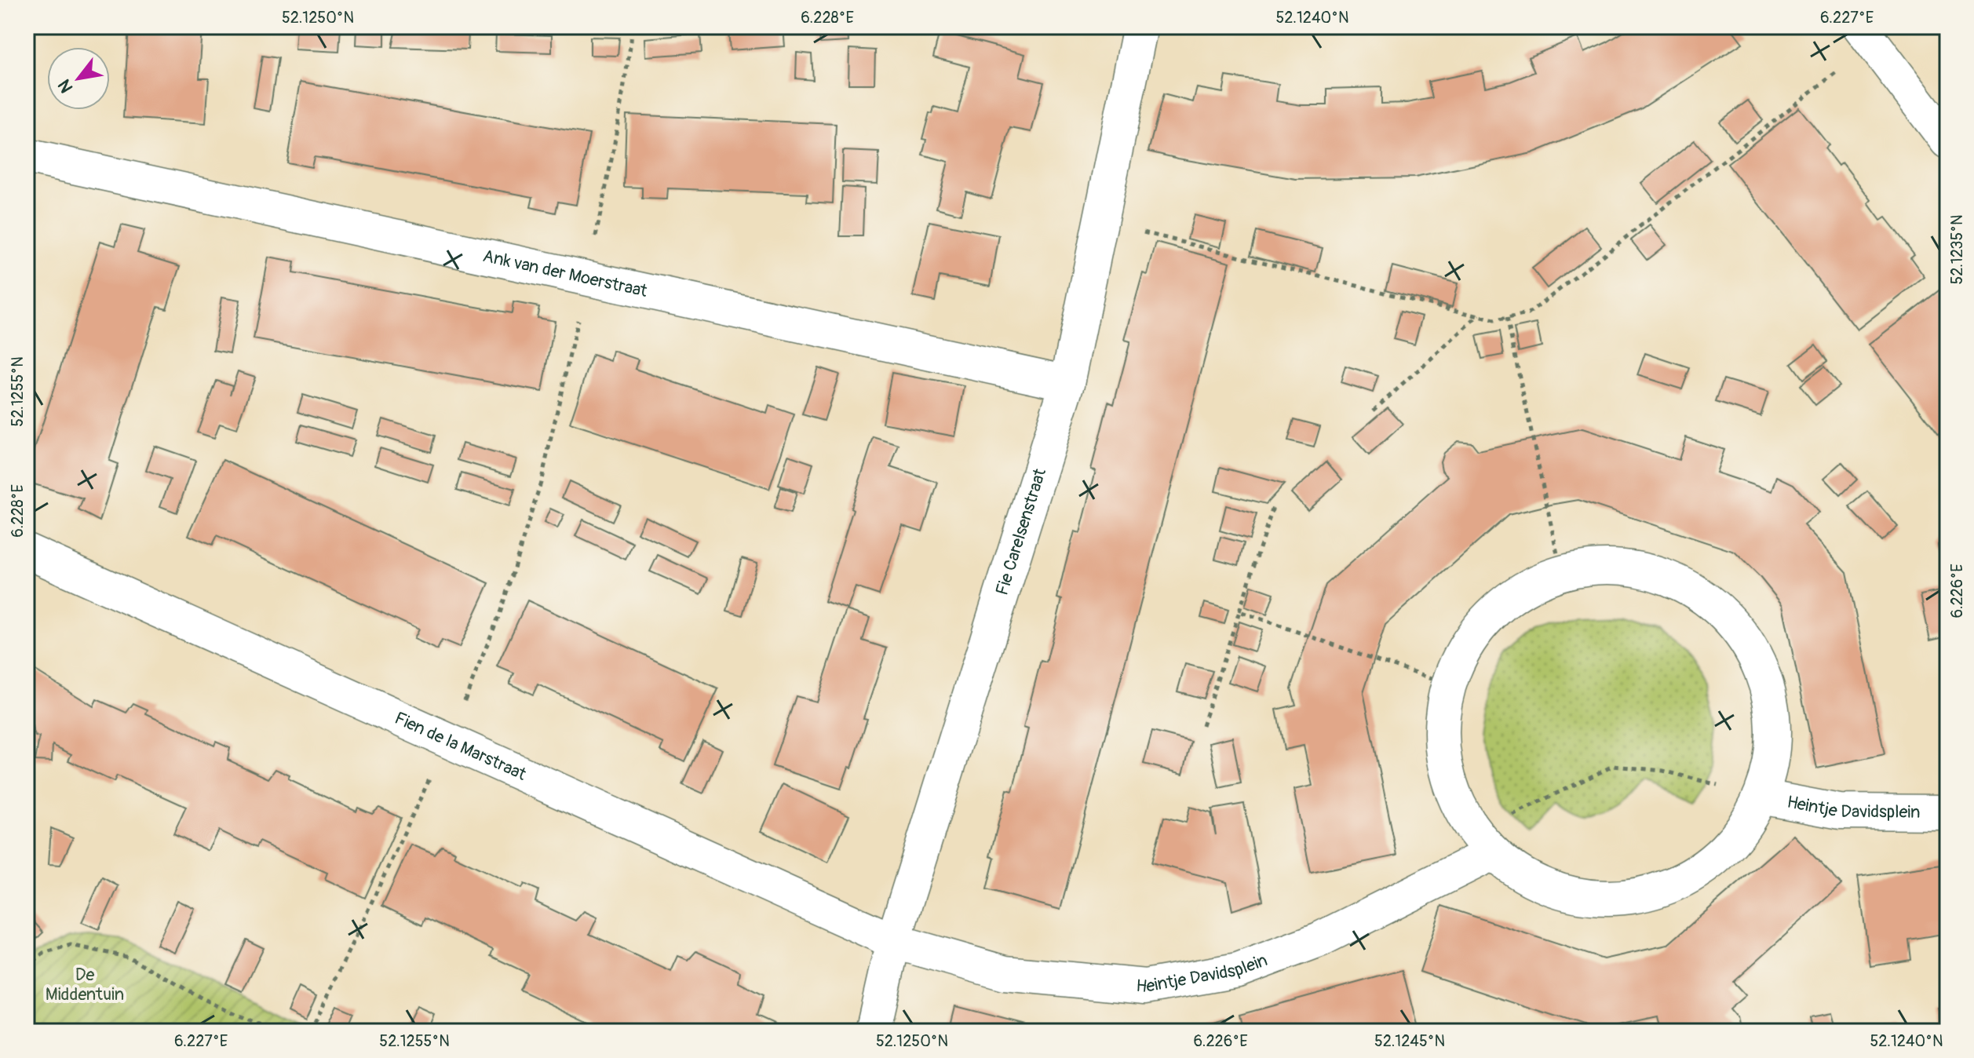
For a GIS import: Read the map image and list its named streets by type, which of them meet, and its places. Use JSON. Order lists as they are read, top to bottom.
{
  "streets": {
    "street": [
      "Ank van der Moerstraat",
      "Fie Carelsenstraat",
      "Fien de la Marstraat",
      "Heintje Davidsplein"
    ]
  },
  "crossings": [
    ["Ank van der Moerstraat", "Fie Carelsenstraat"],
    ["Fie Carelsenstraat", "Fien de la Marstraat"],
    ["Fie Carelsenstraat", "Heintje Davidsplein"],
    ["Fien de la Marstraat", "Heintje Davidsplein"]
  ],
  "parks": ["De Middentuin"],
  "north": "bottom left",
  "coordinates": [
    "52.1250°N",
    "6.228°E",
    "52.1240°N",
    "6.227°E",
    "52.1235°N",
    "52.1255°N",
    "6.226°E",
    "52.1245°N"
  ]
}
